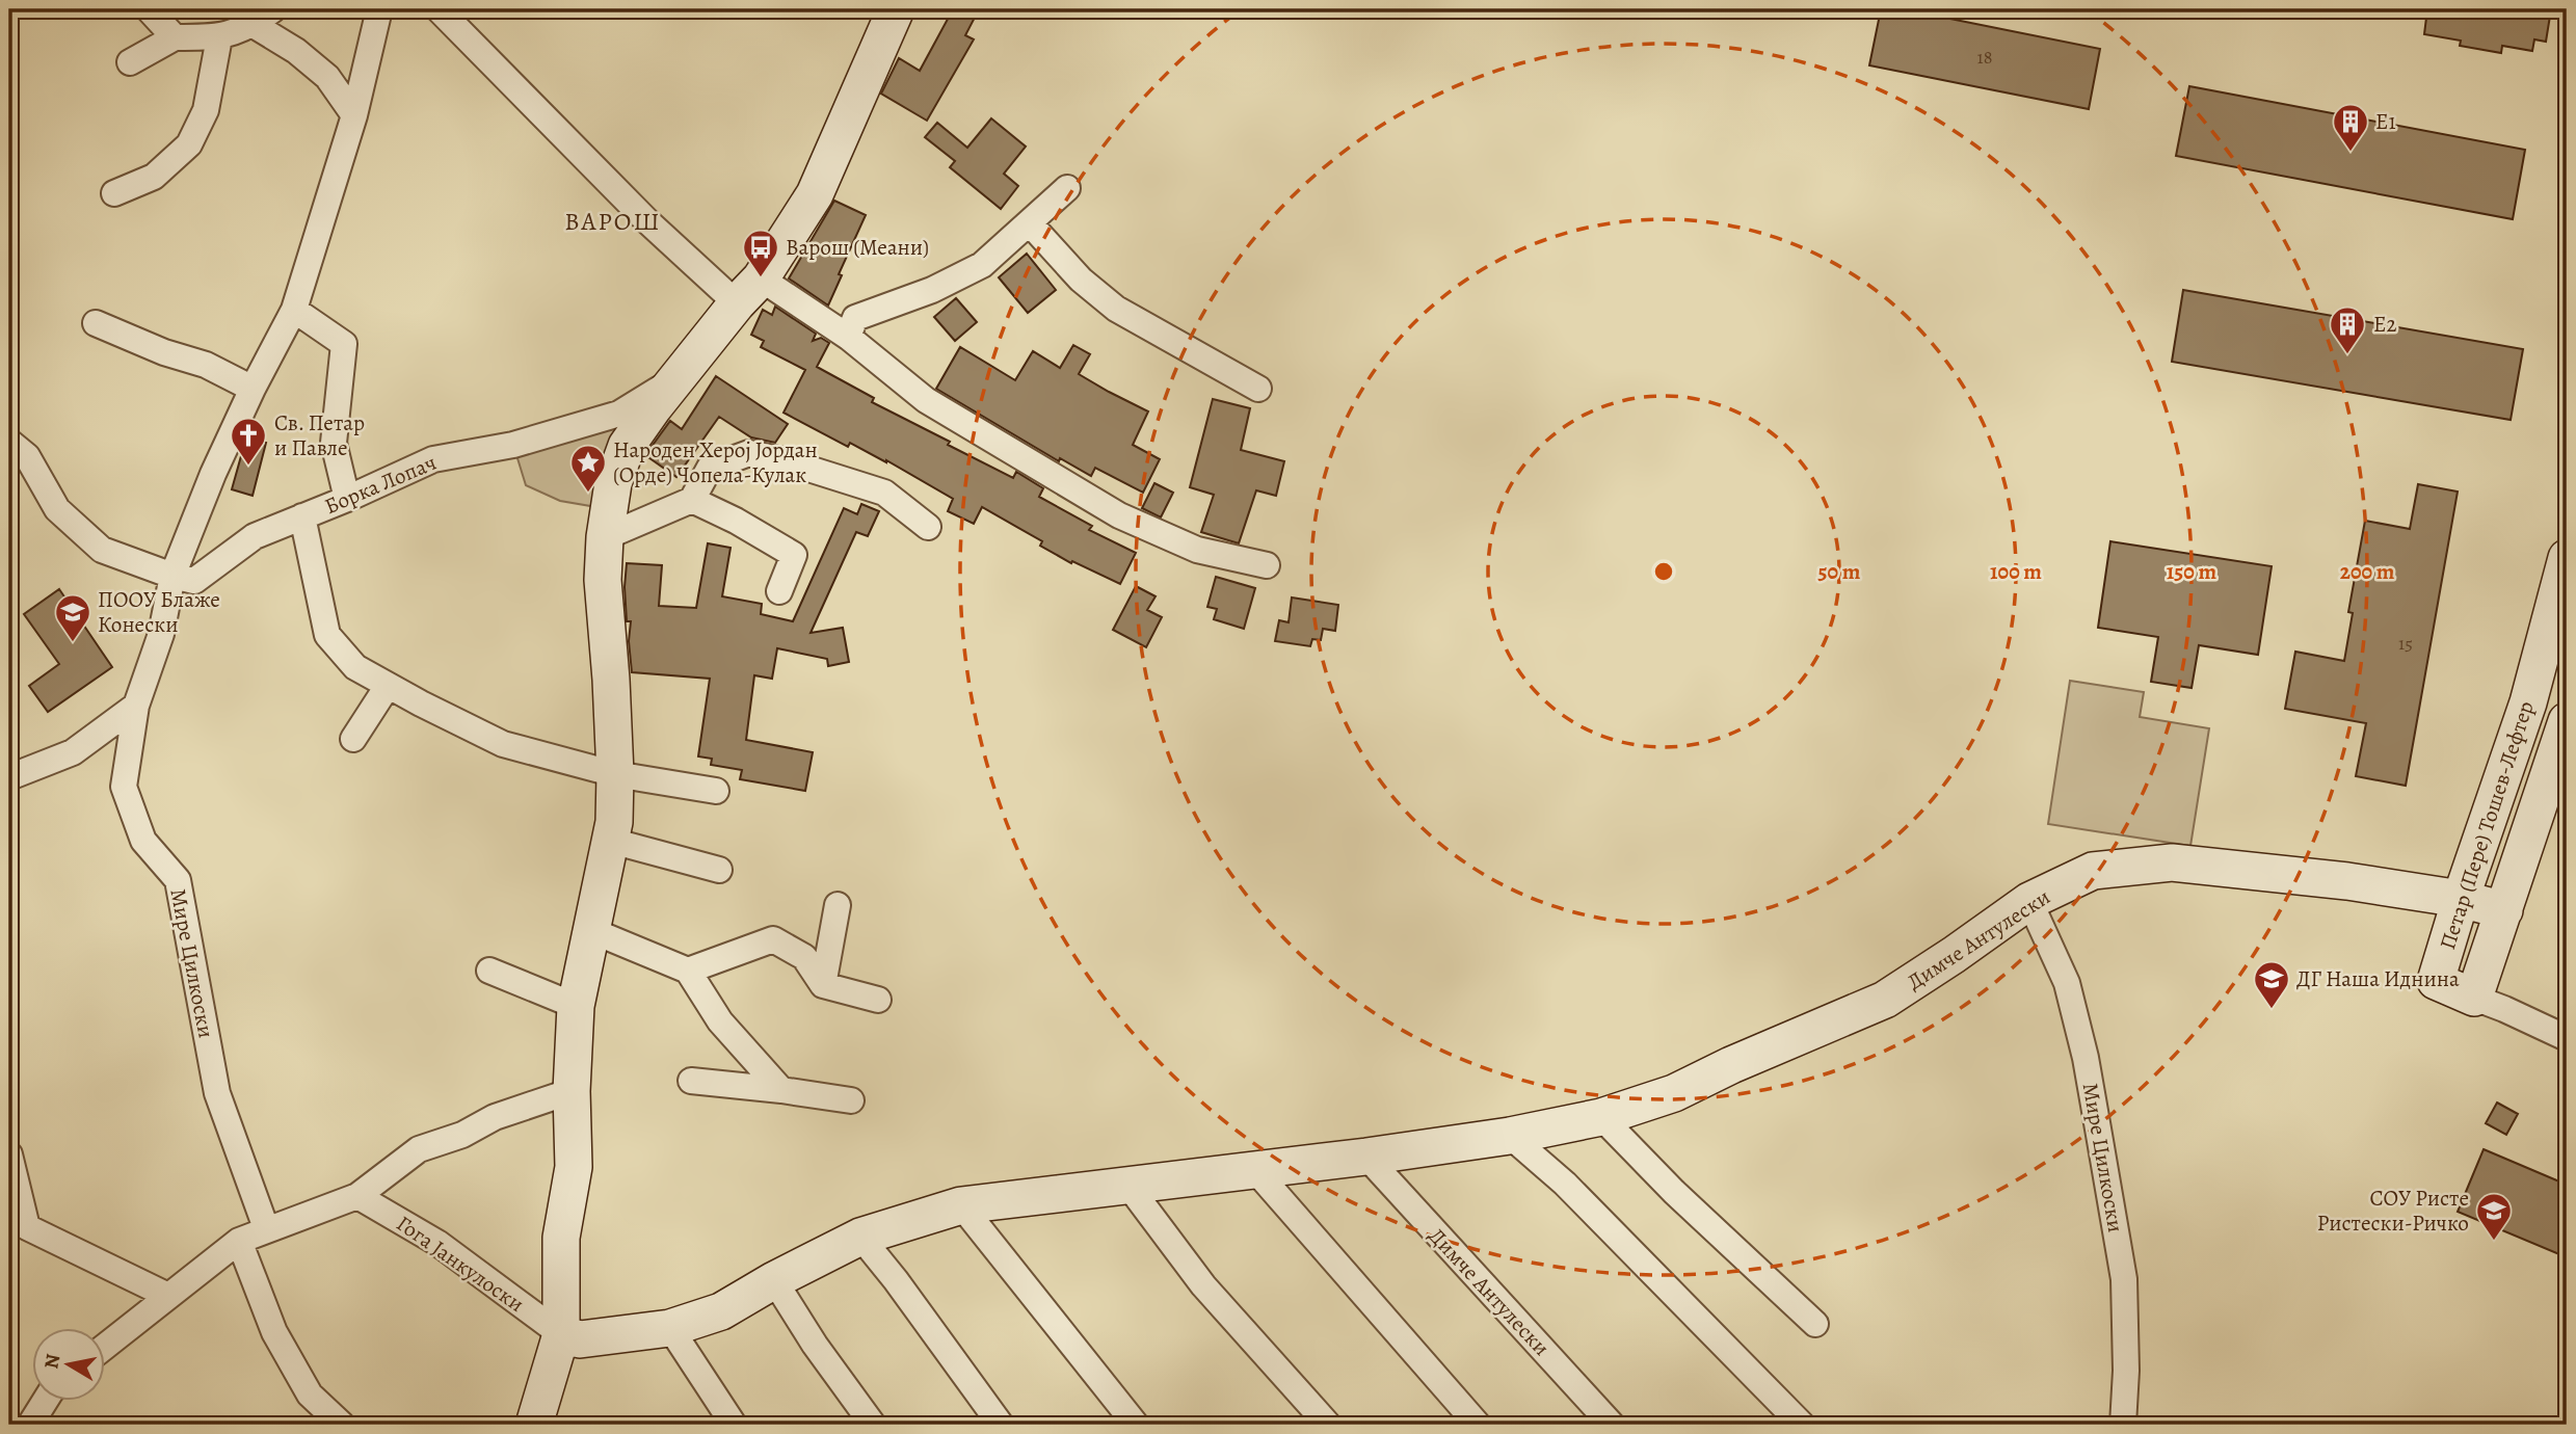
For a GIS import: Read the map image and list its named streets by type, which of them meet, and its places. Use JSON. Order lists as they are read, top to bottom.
{
  "streets": {
    "street": [
      "Борка Лопач",
      "Петар (Пере) Тошев-Лефтер",
      "Димче Антулески",
      "Мире Цилкоски",
      "Гога Јанкулоски"
    ]
  },
  "crossings": [
    ["Петар (Пере) Тошев-Лефтер", "Димче Антулески"],
    ["Димче Антулески", "Мире Цилкоски"],
    ["Димче Антулески", "Гога Јанкулоски"]
  ],
  "districts": ["ВАРОШ"],
  "places": {
    "building": ["Е1", "Е2"],
    "bus stop": ["Варош (Меани)"],
    "church": ["Св. Петар и Павле"],
    "place": ["Народен Херој Јордан (Орде) Чопела-Кулак"],
    "school or university": ["ПООУ Блаже Конески", "ДГ Наша Иднина", "СОУ Ристе Ристески-Ричко"]
  },
  "house_numbers": ["18", "15"],
  "north": "left",
  "rings": [
    "50 m",
    "100 m",
    "150 m",
    "200 m"
  ]
}
